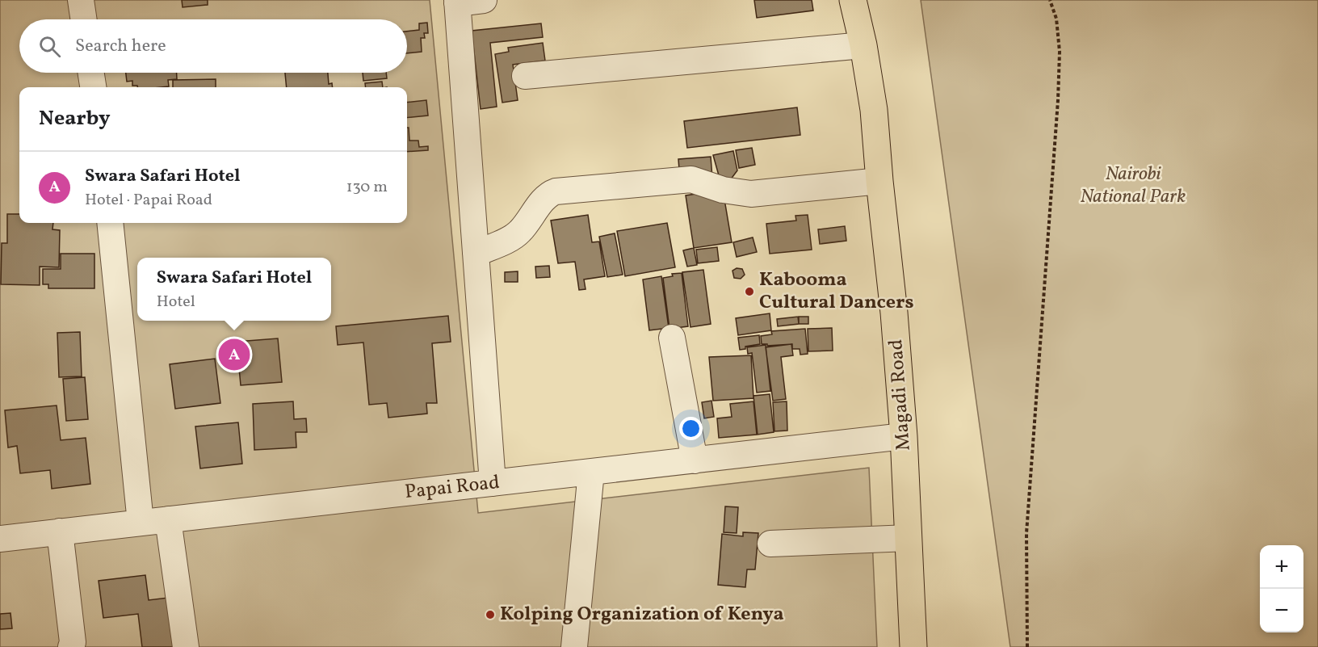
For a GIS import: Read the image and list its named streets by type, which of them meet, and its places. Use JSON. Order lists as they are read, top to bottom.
{
  "streets": {
    "highway": ["Magadi Road"],
    "street": ["Papai Road"]
  },
  "crossings": [
    ["Magadi Road", "Papai Road"]
  ],
  "parks": ["Nairobi National Park"],
  "places": ["Kabooma Cultural Dancers", "Kolping Organization of Kenya"],
  "page": {
    "search": "Search here",
    "heading": "Nearby",
    "list": [
      {
        "mark": "A",
        "name": "Swara Safari Hotel",
        "note": "Hotel · Papai Road",
        "value": "130 m"
      }
    ],
    "popup": ["Swara Safari Hotel", "Hotel"],
    "pins": "A",
    "map_buttons": ["+", "−"]
  }
}
